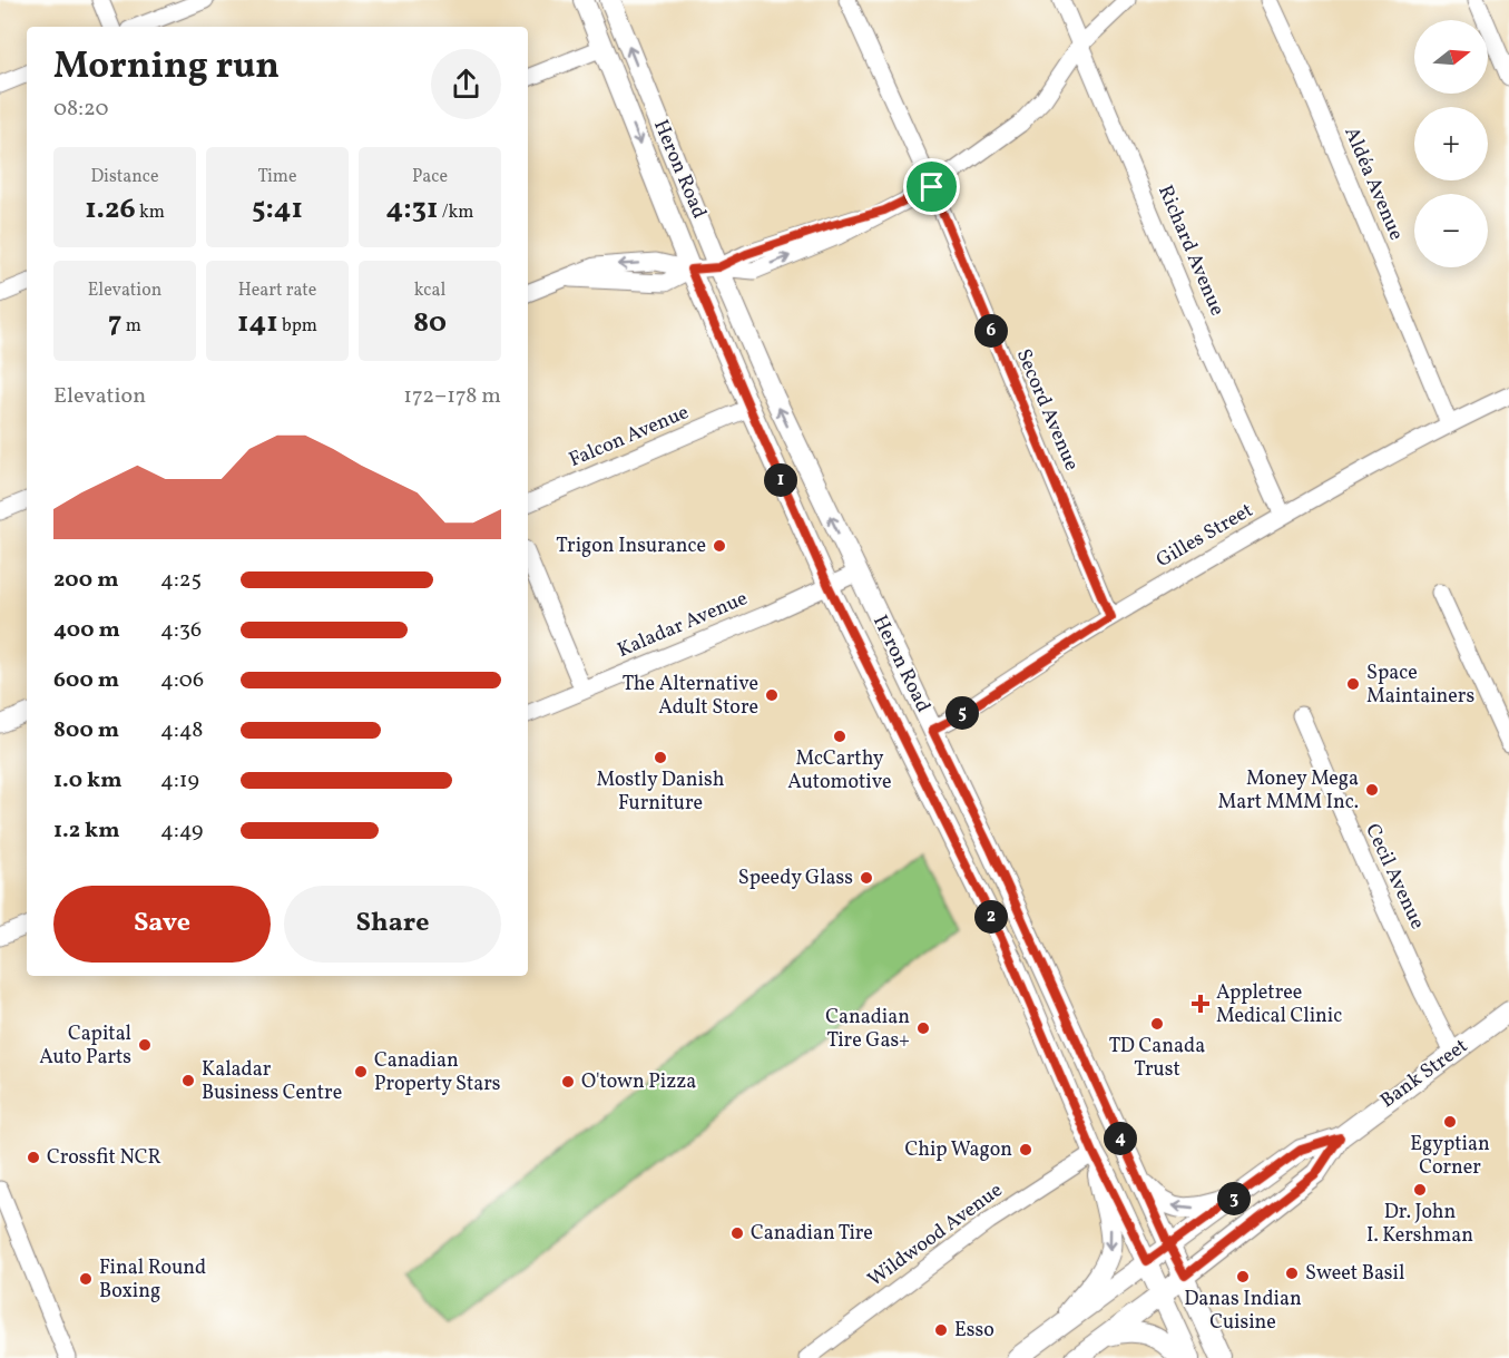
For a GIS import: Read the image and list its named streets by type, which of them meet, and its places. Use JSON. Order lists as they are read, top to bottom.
{
  "streets": {
    "main road": ["Heron Road", "Bank Street"],
    "street": [
      "Aldéa Avenue",
      "Richard Avenue",
      "Secord Avenue",
      "Falcon Avenue",
      "Gilles Street",
      "Kaladar Avenue",
      "Cecil Avenue",
      "Wildwood Avenue"
    ]
  },
  "crossings": [
    ["Heron Road", "Falcon Avenue"],
    ["Heron Road", "Gilles Street"],
    ["Heron Road", "Kaladar Avenue"],
    ["Heron Road", "Bank Street"],
    ["Heron Road", "Wildwood Avenue"],
    ["Aldéa Avenue", "Gilles Street"],
    ["Richard Avenue", "Gilles Street"],
    ["Secord Avenue", "Gilles Street"],
    ["Cecil Avenue", "Bank Street"]
  ],
  "places": {
    "other": [
      "Trigon Insurance",
      "Space Maintainers",
      "The Alternative Adult Store",
      "McCarthy Automotive",
      "Mostly Danish Furniture",
      "Money Mega Mart MMM Inc.",
      "Speedy Glass",
      "TD Canada Trust",
      "Canadian Tire Gas+",
      "Capital Auto Parts",
      "Canadian Property Stars",
      "Kaladar Business Centre",
      "O'town Pizza",
      "Egyptian Corner",
      "Chip Wagon",
      "Crossfit NCR",
      "Dr. John I. Kershman",
      "Canadian Tire",
      "Sweet Basil",
      "Danas Indian Cuisine",
      "Final Round Boxing",
      "Esso"
    ],
    "health": ["Appletree Medical Clinic"]
  },
  "north": "right",
  "page": {
    "map_buttons": ["+", "−"],
    "heading": ["Morning run", "08:20"],
    "stats": [
      ["Distance", "1.26 km"],
      ["Time", "5:41"],
      ["Pace", "4:31 /km"],
      ["Elevation", "7 m"],
      ["Heart rate", "141 bpm"],
      ["kcal", "80"]
    ],
    "pins": [
      "6",
      "1",
      "5",
      "2",
      "4",
      "3"
    ],
    "chart": ["Elevation", "172–178 m"],
    "list": [
      {
        "name": "200 m",
        "note": "4:25"
      },
      {
        "name": "400 m",
        "note": "4:36"
      },
      {
        "name": "600 m",
        "note": "4:06"
      },
      {
        "name": "800 m",
        "note": "4:48"
      },
      {
        "name": "1.0 km",
        "note": "4:19"
      },
      {
        "name": "1.2 km",
        "note": "4:49"
      }
    ],
    "buttons": ["Save", "Share"]
  }
}
